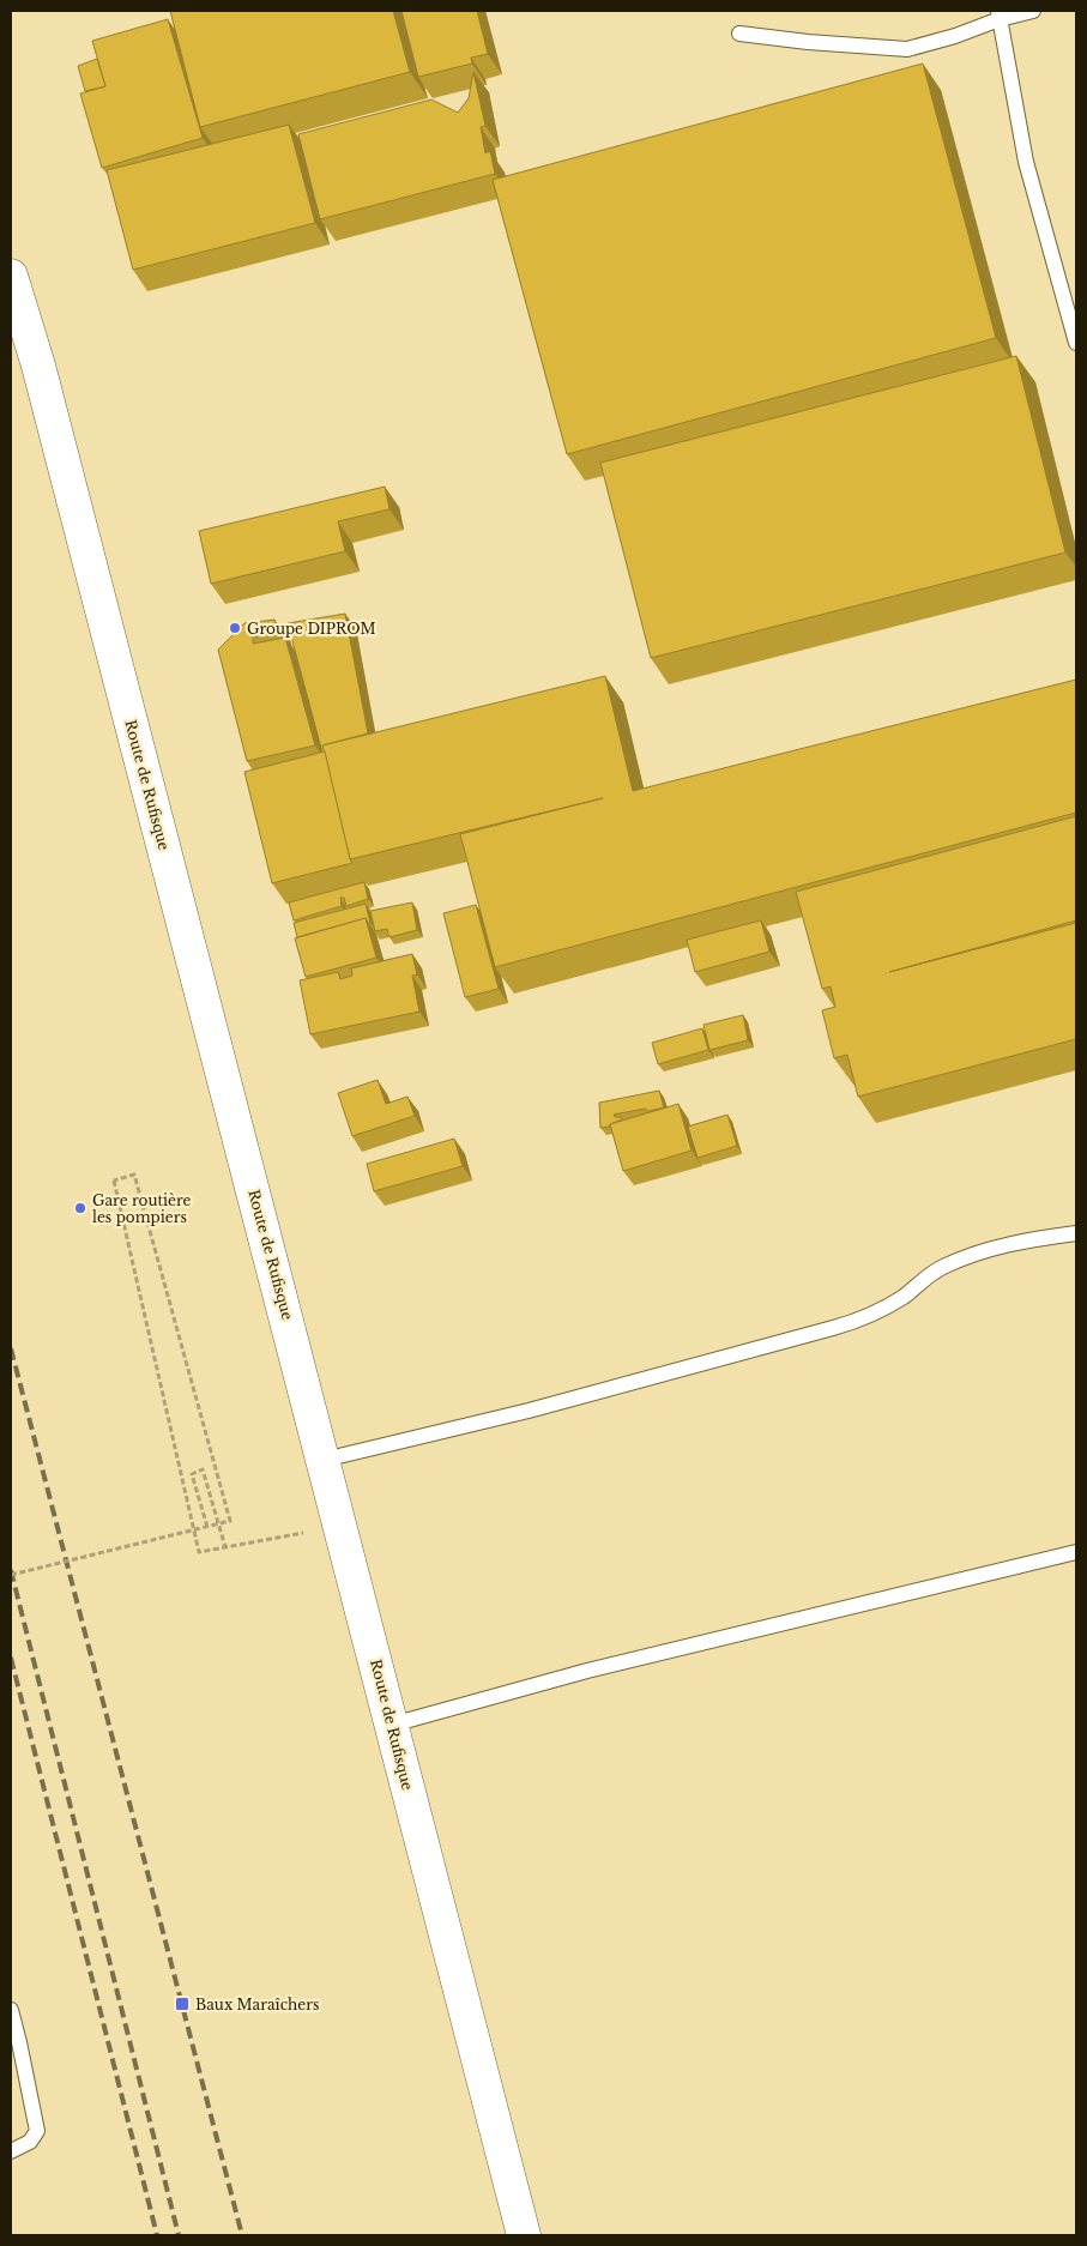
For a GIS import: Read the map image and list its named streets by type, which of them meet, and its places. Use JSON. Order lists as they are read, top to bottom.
{
  "streets": {
    "main road": ["Route de Rufisque"]
  },
  "places": {
    "other": ["Groupe DIPROM", "Gare routière les pompiers"],
    "transit": ["Baux Maraîchers"]
  }
}
